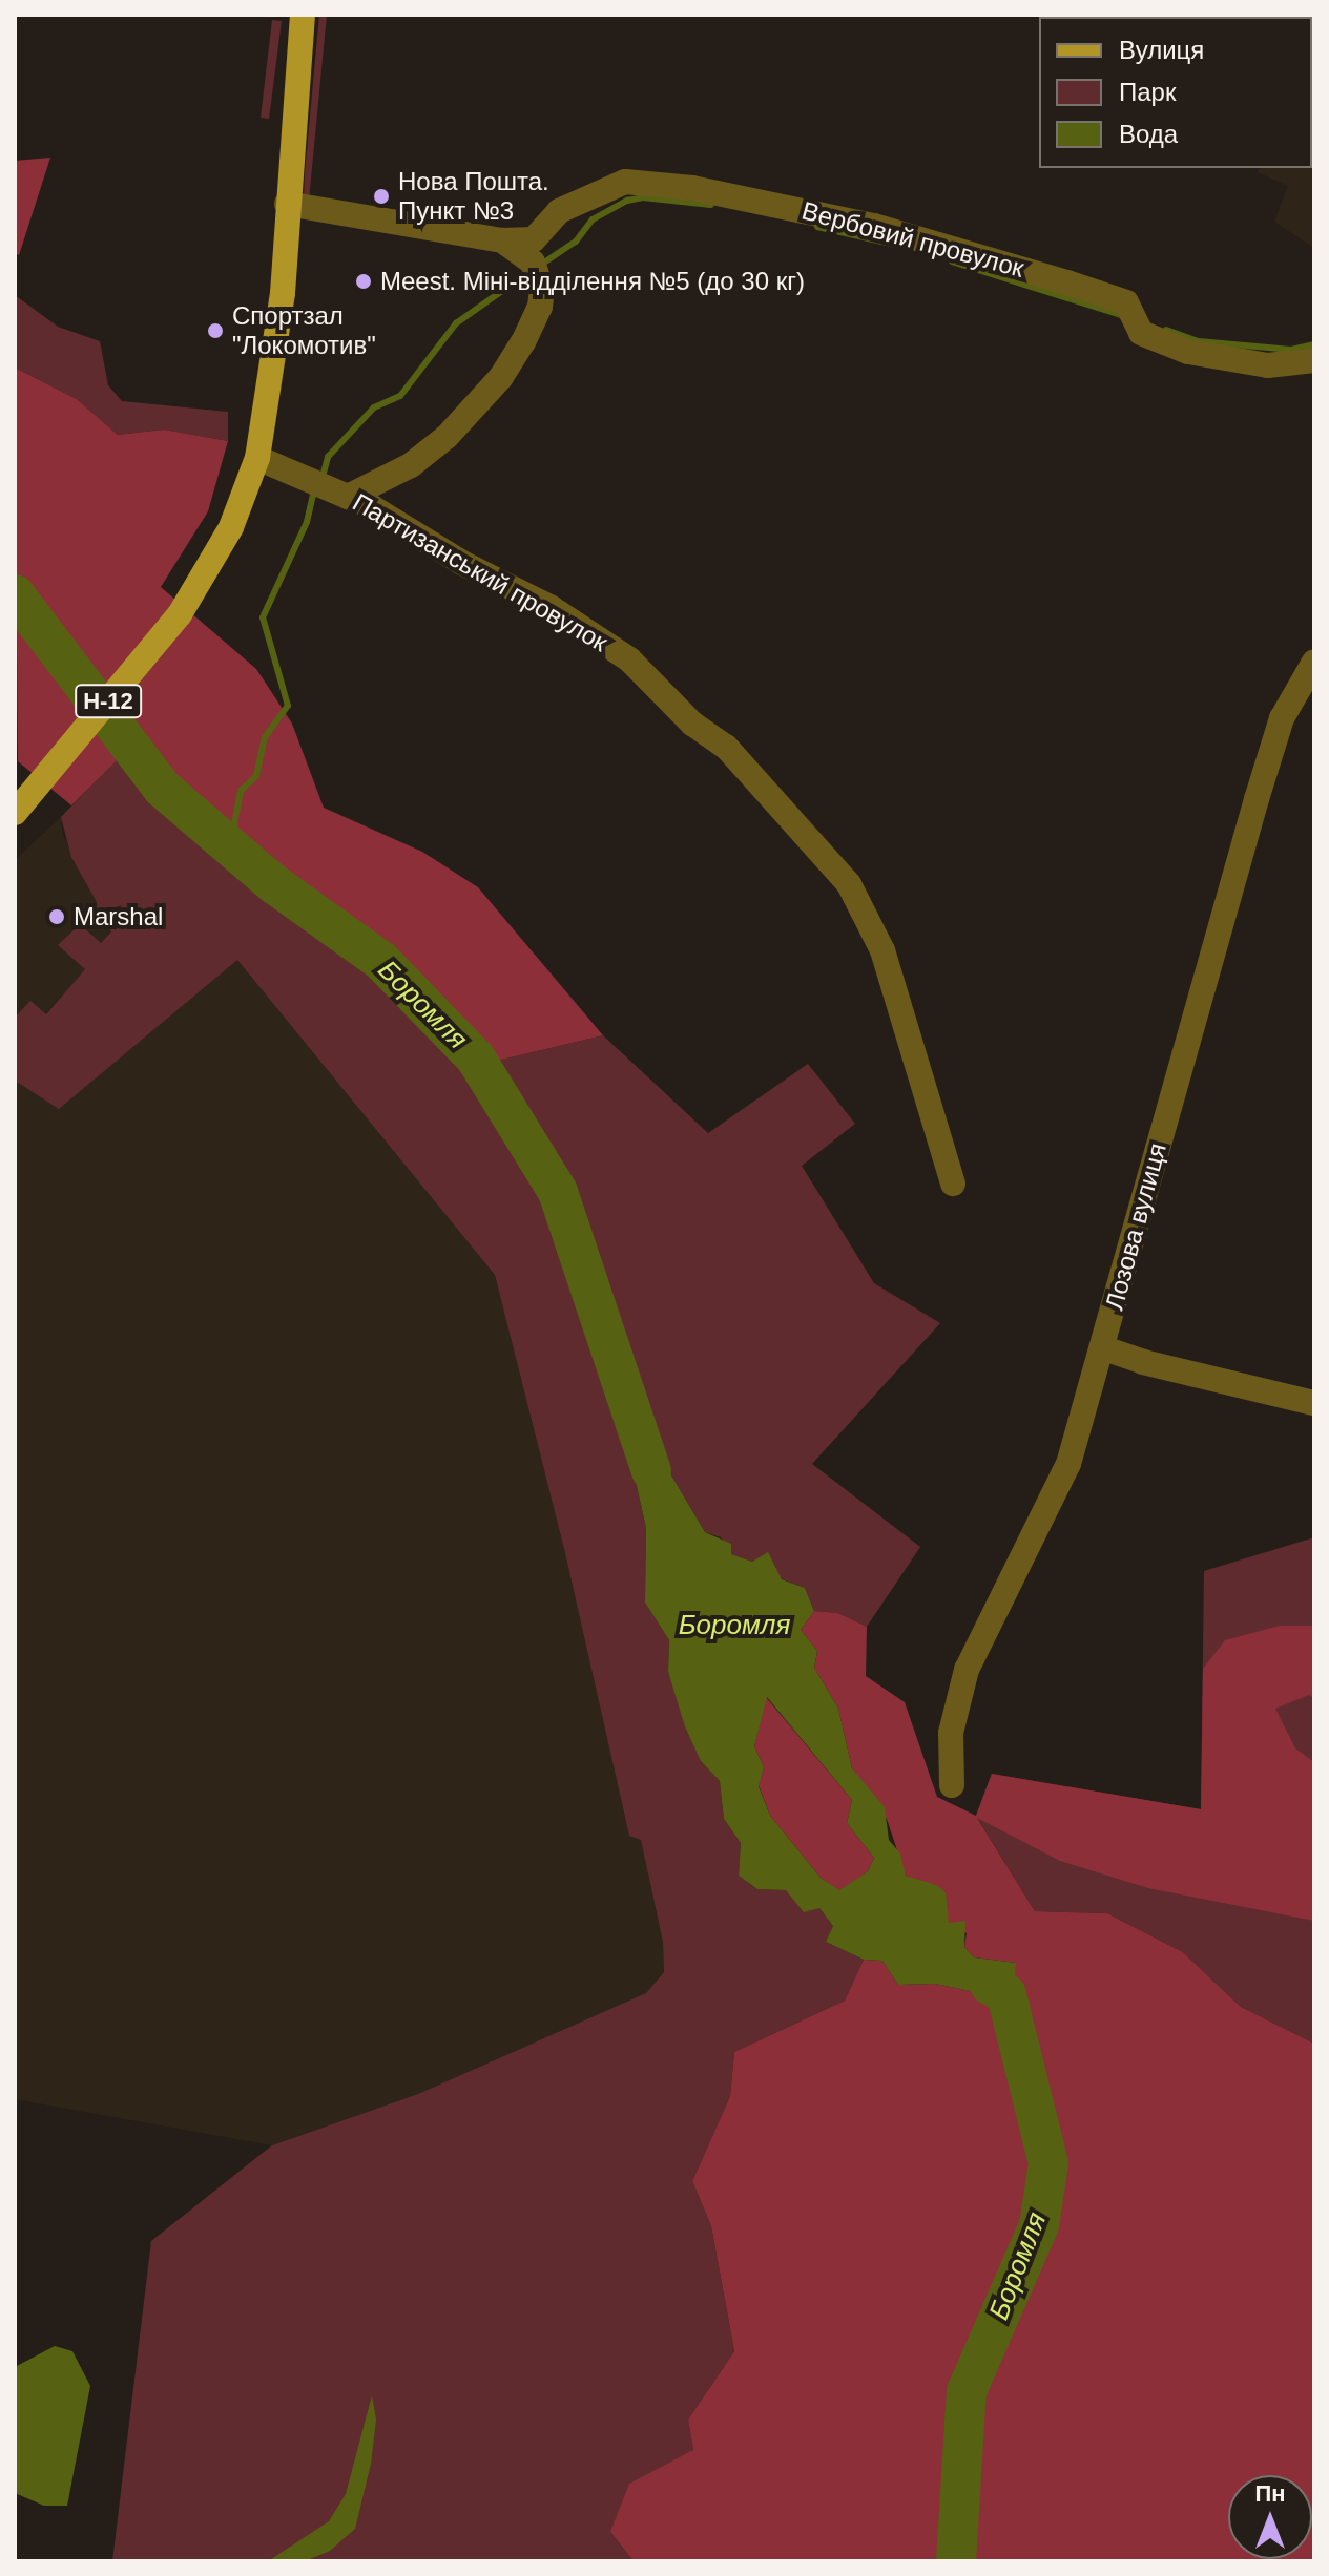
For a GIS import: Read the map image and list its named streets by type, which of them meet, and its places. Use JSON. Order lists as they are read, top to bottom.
{
  "streets": {
    "main road": ["Н-12"],
    "street": ["Вербовий провулок", "Партизанський провулок", "Лозова вулиця"]
  },
  "crossings": [
    ["Вербовий провулок", "Партизанський провулок"],
    ["Вербовий провулок", "Н-12"],
    ["Партизанський провулок", "Н-12"]
  ],
  "water": ["Боромля"],
  "places": [
    "Нова Пошта. Пункт №3",
    "Meest. Міні-відділення №5 (до 30 кг)",
    "Спортзал \"Локомотив\"",
    "Marshal"
  ],
  "legend": ["Вулиця", "Парк", "Вода"],
  "north": "top"
}
